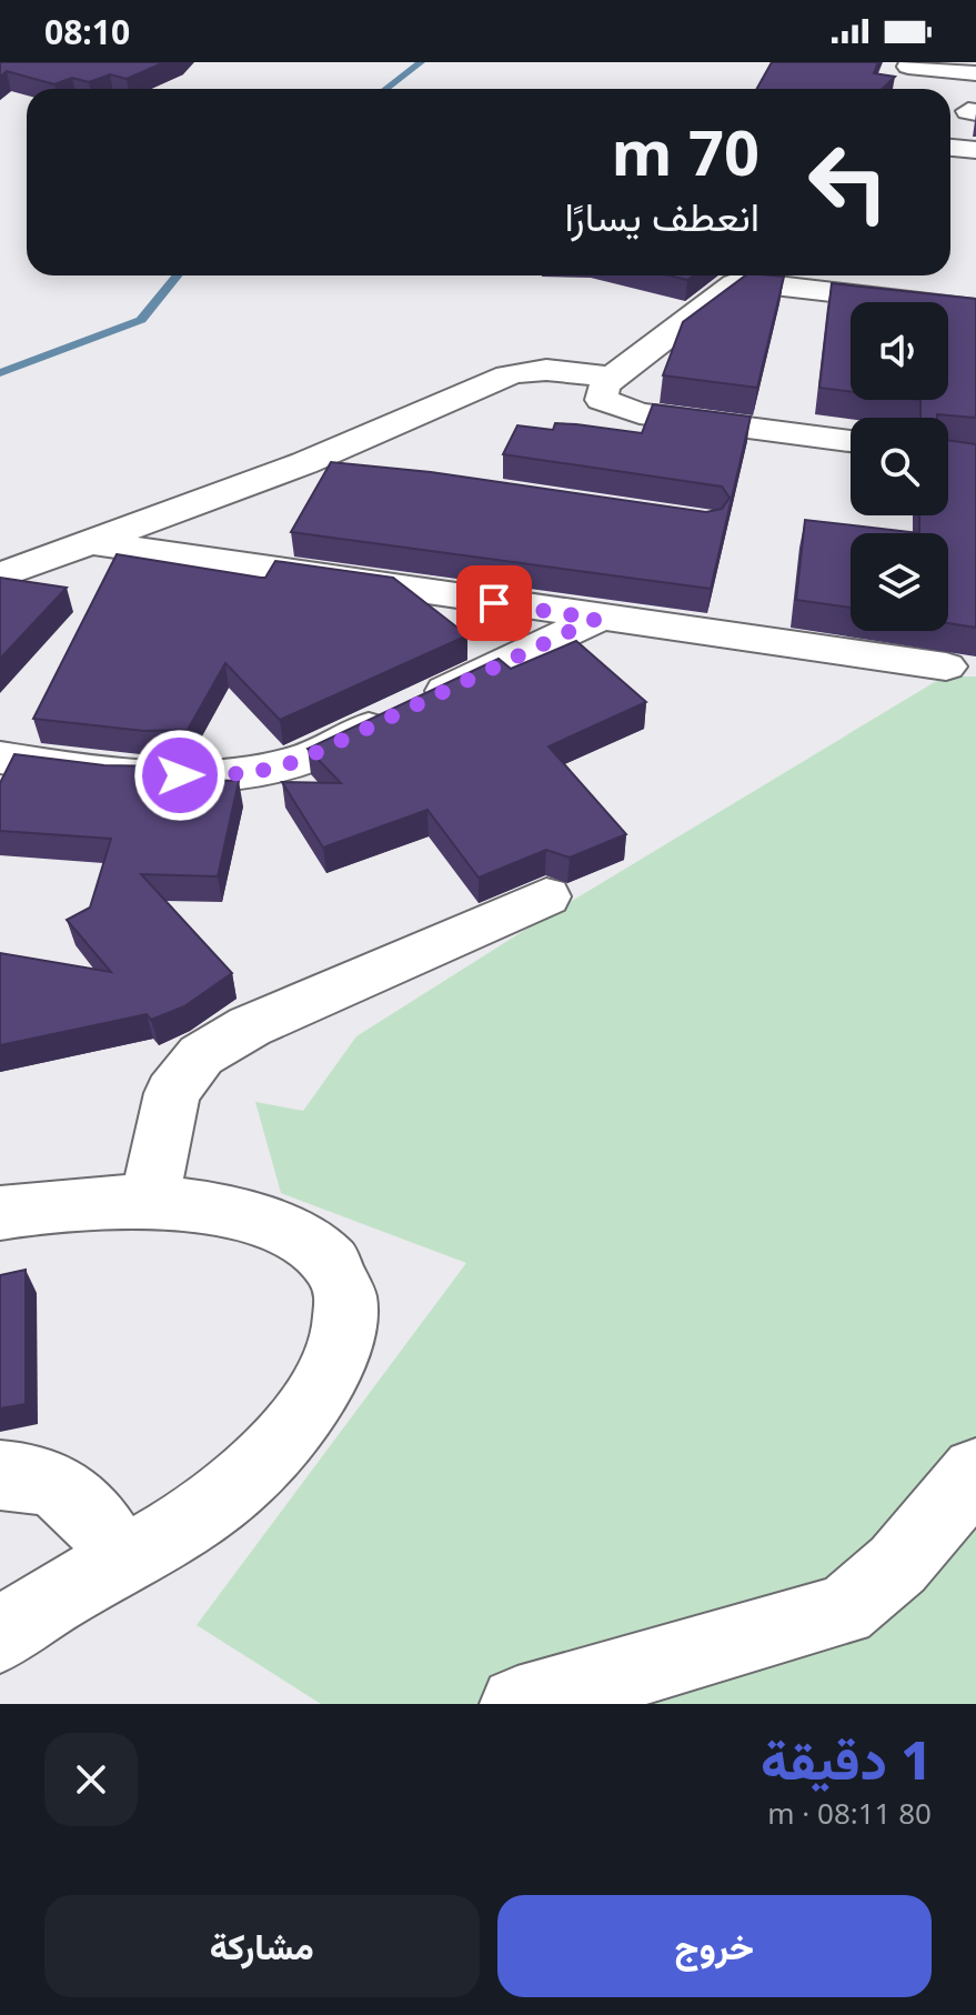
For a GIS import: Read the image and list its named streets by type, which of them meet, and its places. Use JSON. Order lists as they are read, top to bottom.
{
  "page": {
    "status": "08:10",
    "turn": ["70 m", "انعطف يسارًا"],
    "heading": ["1 دقيقة", "80 m · 08:11"],
    "buttons": ["خروج", "مشاركة"]
  }
}
